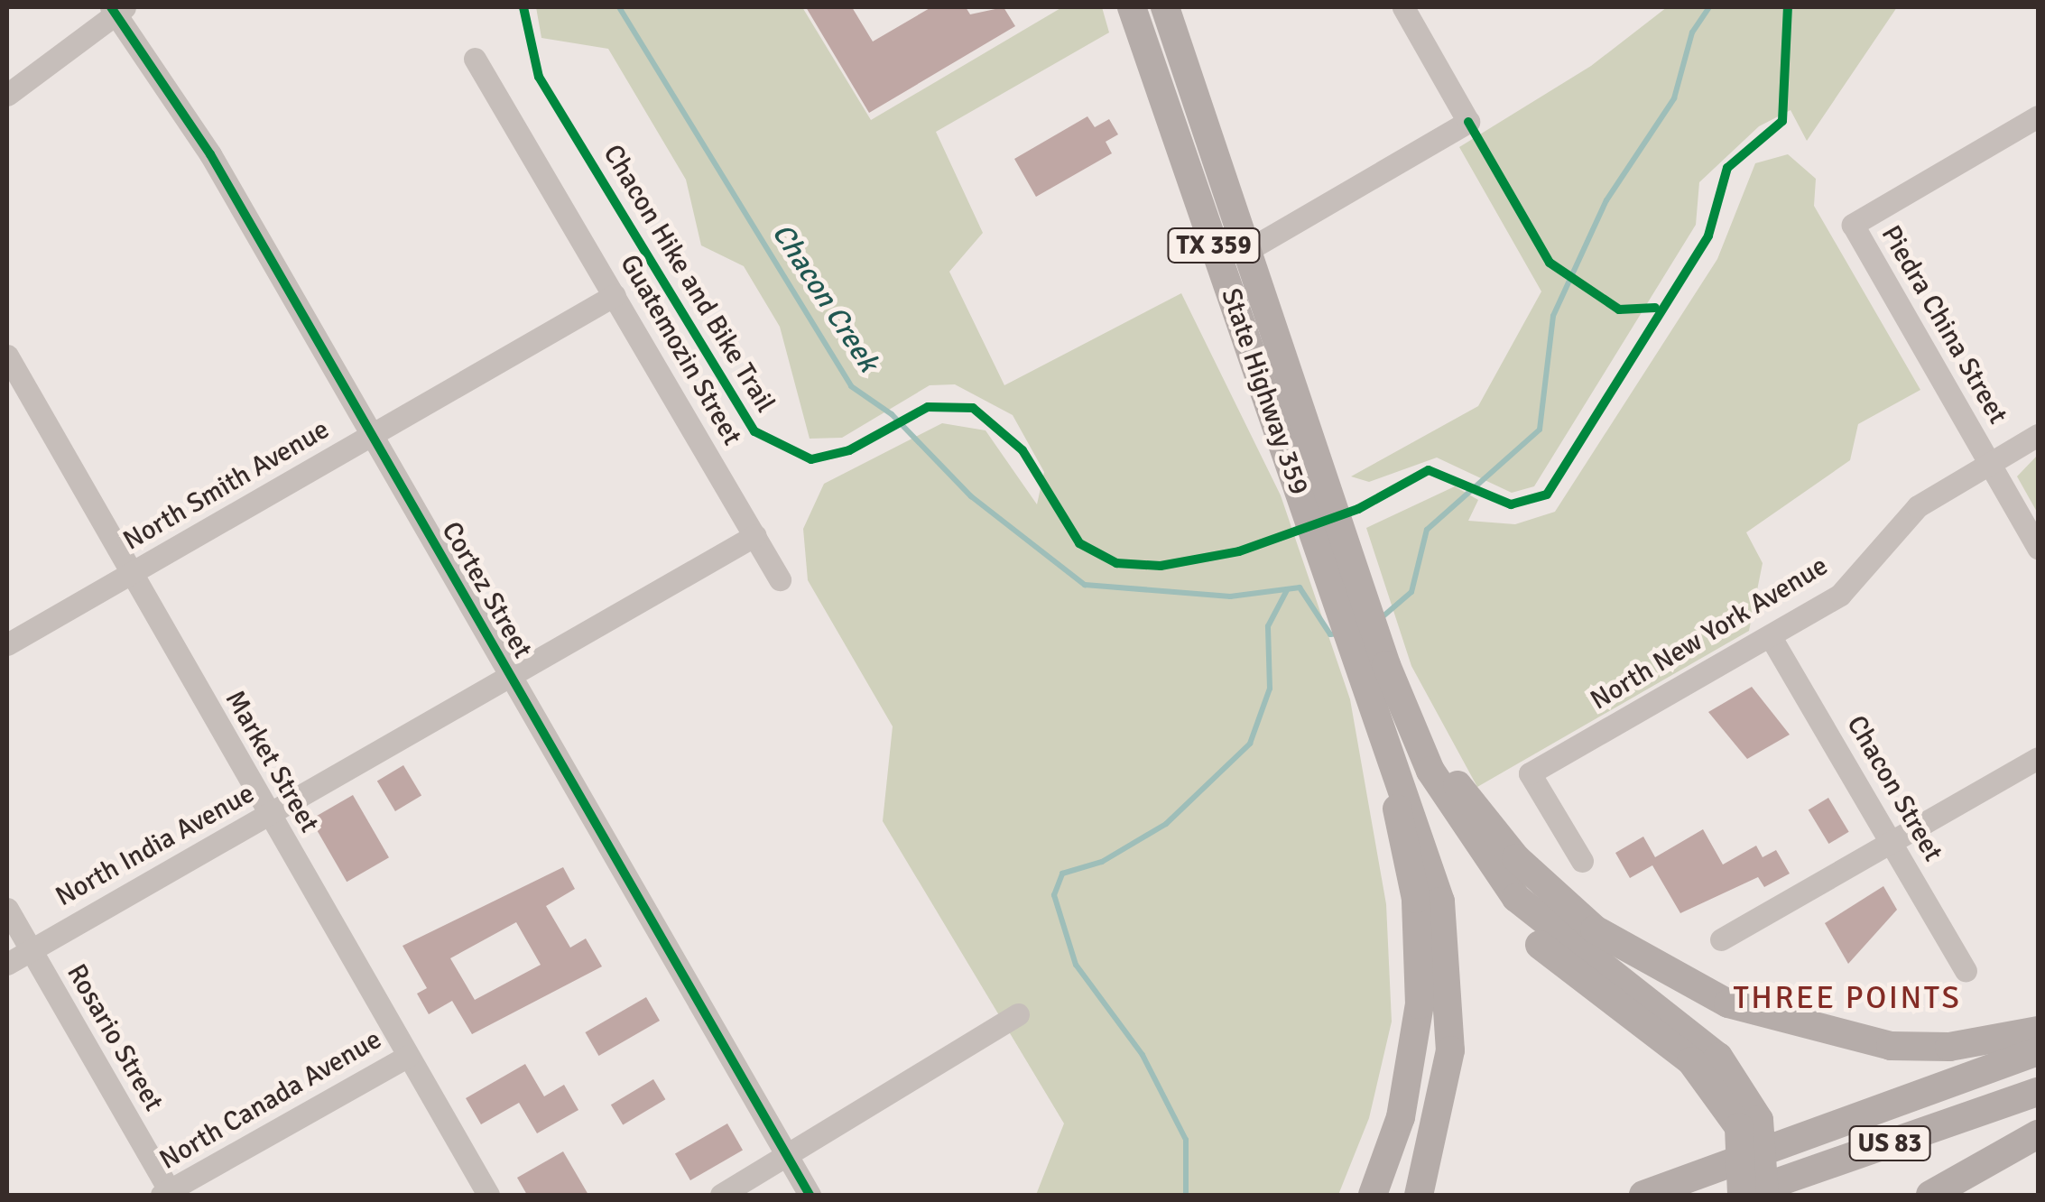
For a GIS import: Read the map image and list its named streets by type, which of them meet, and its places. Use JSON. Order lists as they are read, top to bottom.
{
  "streets": {
    "main road": ["TX 359", "State Highway 359", "US 83"],
    "street": [
      "Piedra China Street",
      "Guatemozin Street",
      "North Smith Avenue",
      "Cortez Street",
      "North New York Avenue",
      "Market Street",
      "Chacon Street",
      "North India Avenue",
      "Rosario Street",
      "North Canada Avenue"
    ],
    "cycle path": ["Chacon Hike and Bike Trail"]
  },
  "crossings": [
    ["Piedra China Street", "North New York Avenue"],
    ["Guatemozin Street", "North Smith Avenue"],
    ["Guatemozin Street", "North India Avenue"],
    ["North Smith Avenue", "Cortez Street"],
    ["North Smith Avenue", "Market Street"],
    ["Cortez Street", "North India Avenue"],
    ["North New York Avenue", "Chacon Street"],
    ["Market Street", "North India Avenue"],
    ["Market Street", "North Canada Avenue"],
    ["North India Avenue", "Rosario Street"],
    ["Rosario Street", "North Canada Avenue"]
  ],
  "districts": ["THREE POINTS"],
  "water": ["Chacon Creek"]
}
